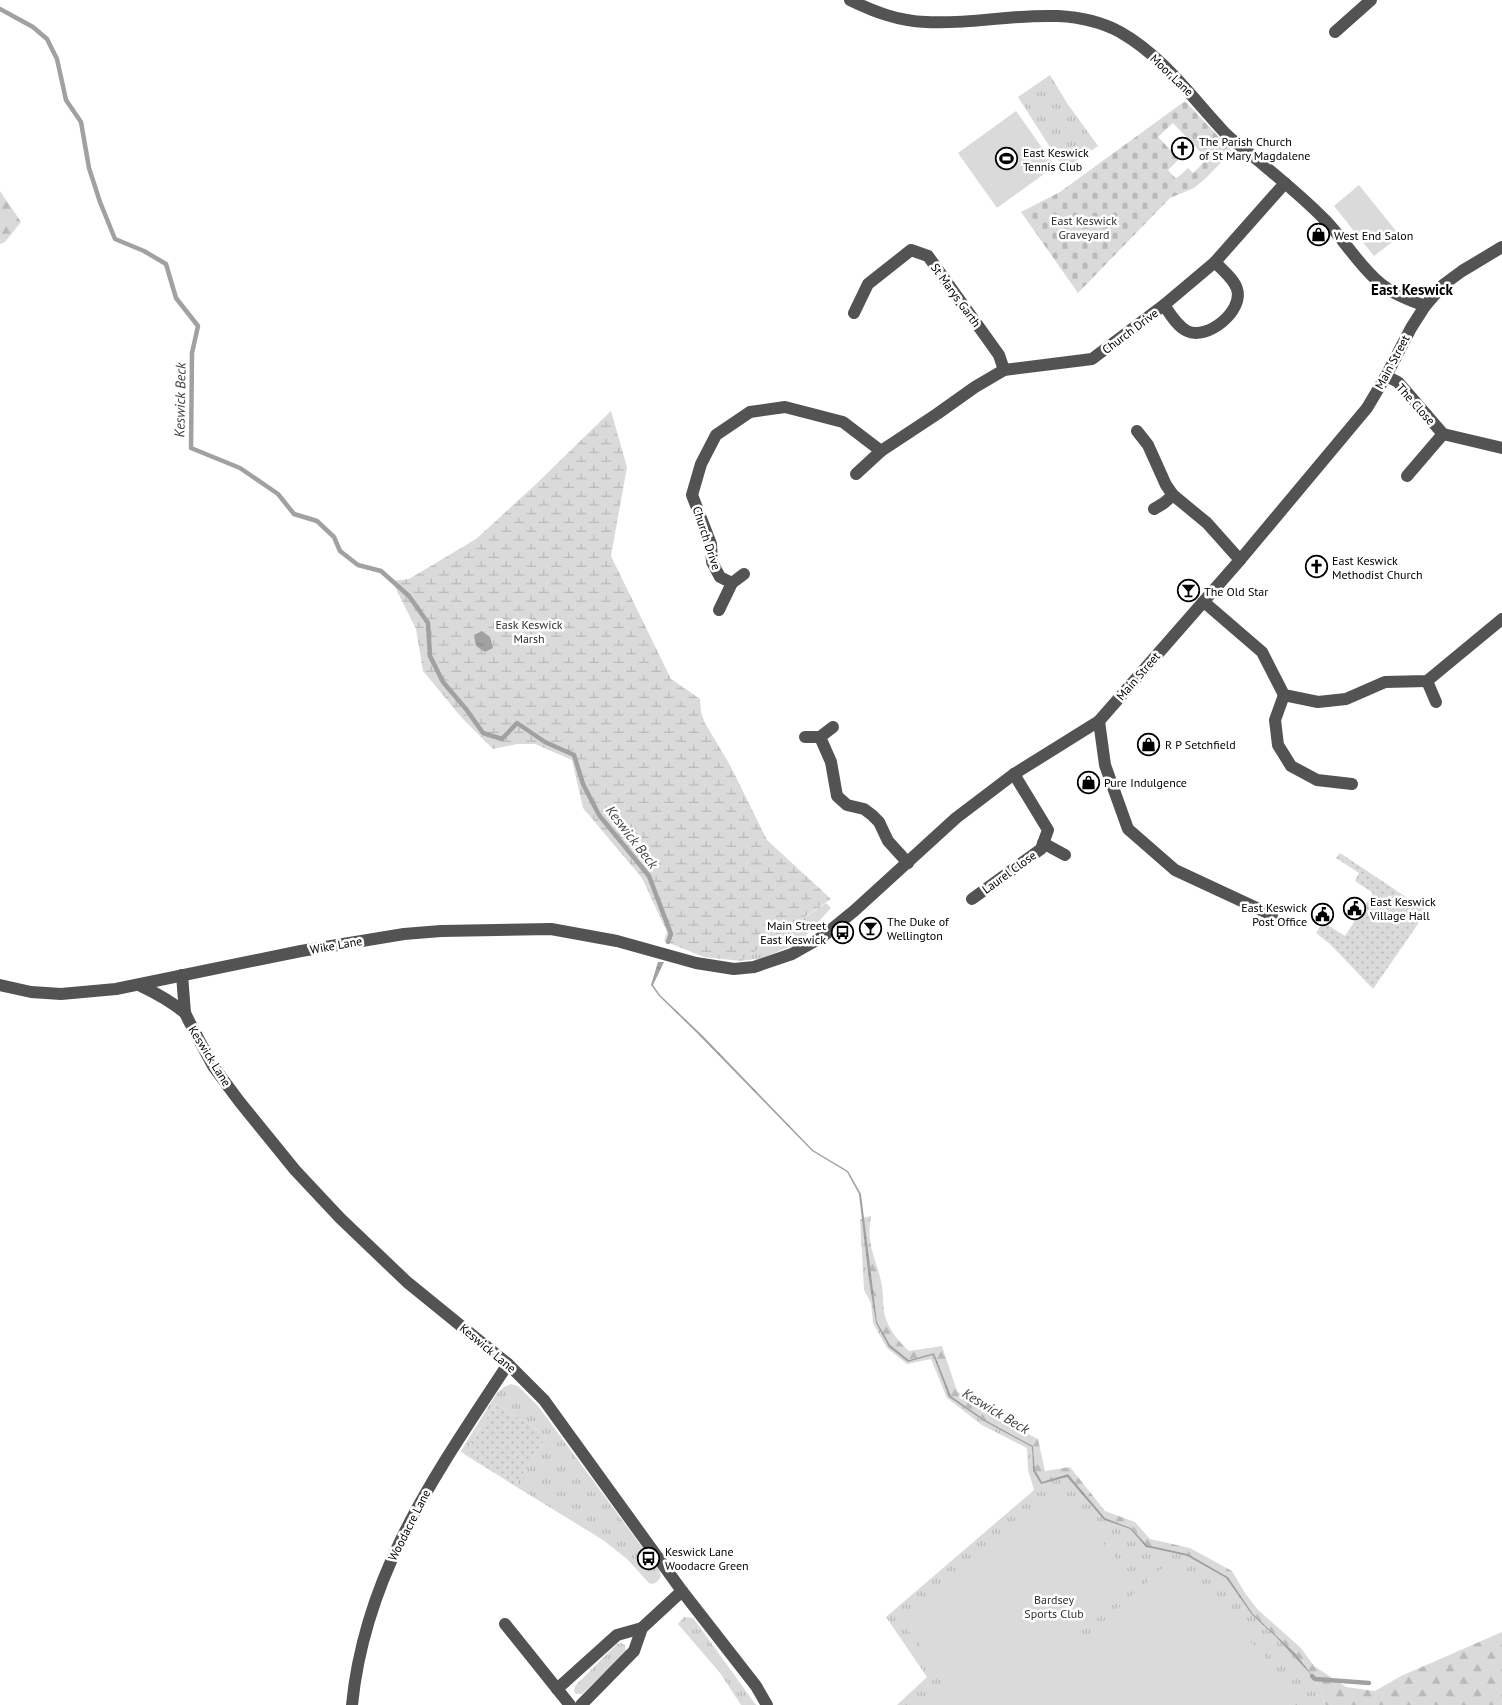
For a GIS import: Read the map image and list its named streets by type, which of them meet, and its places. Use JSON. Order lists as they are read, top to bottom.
{
  "streets": {
    "street": [
      "Moor Lane",
      "St Marys Garth",
      "Church Drive",
      "Main Street",
      "The Close",
      "Laurel Close",
      "Wike Lane",
      "Keswick Lane",
      "Woodacre Lane"
    ]
  },
  "crossings": [
    ["Moor Lane", "Church Drive"],
    ["Moor Lane", "Main Street"],
    ["St Marys Garth", "Church Drive"],
    ["Main Street", "The Close"],
    ["Main Street", "Laurel Close"],
    ["Main Street", "Wike Lane"],
    ["Wike Lane", "Keswick Lane"],
    ["Keswick Lane", "Woodacre Lane"]
  ],
  "districts": ["East Keswick"],
  "water": ["Keswick Beck"],
  "parks": ["East Keswick Graveyard", "Eask Keswick Marsh", "Bardsey Sports Club"],
  "places": {
    "church": ["The Parish Church of St Mary Magdalene", "East Keswick Methodist Church"],
    "sports": ["East Keswick Tennis Club"],
    "shop": ["West End Salon", "R P Setchfield", "Pure Indulgence"],
    "bar": ["The Old Star", "The Duke of Wellington"],
    "public building": ["East Keswick Village Hall", "East Keswick Post Office"],
    "bus stop": ["Main Street East Keswick", "Keswick Lane Woodacre Green"]
  }
}
